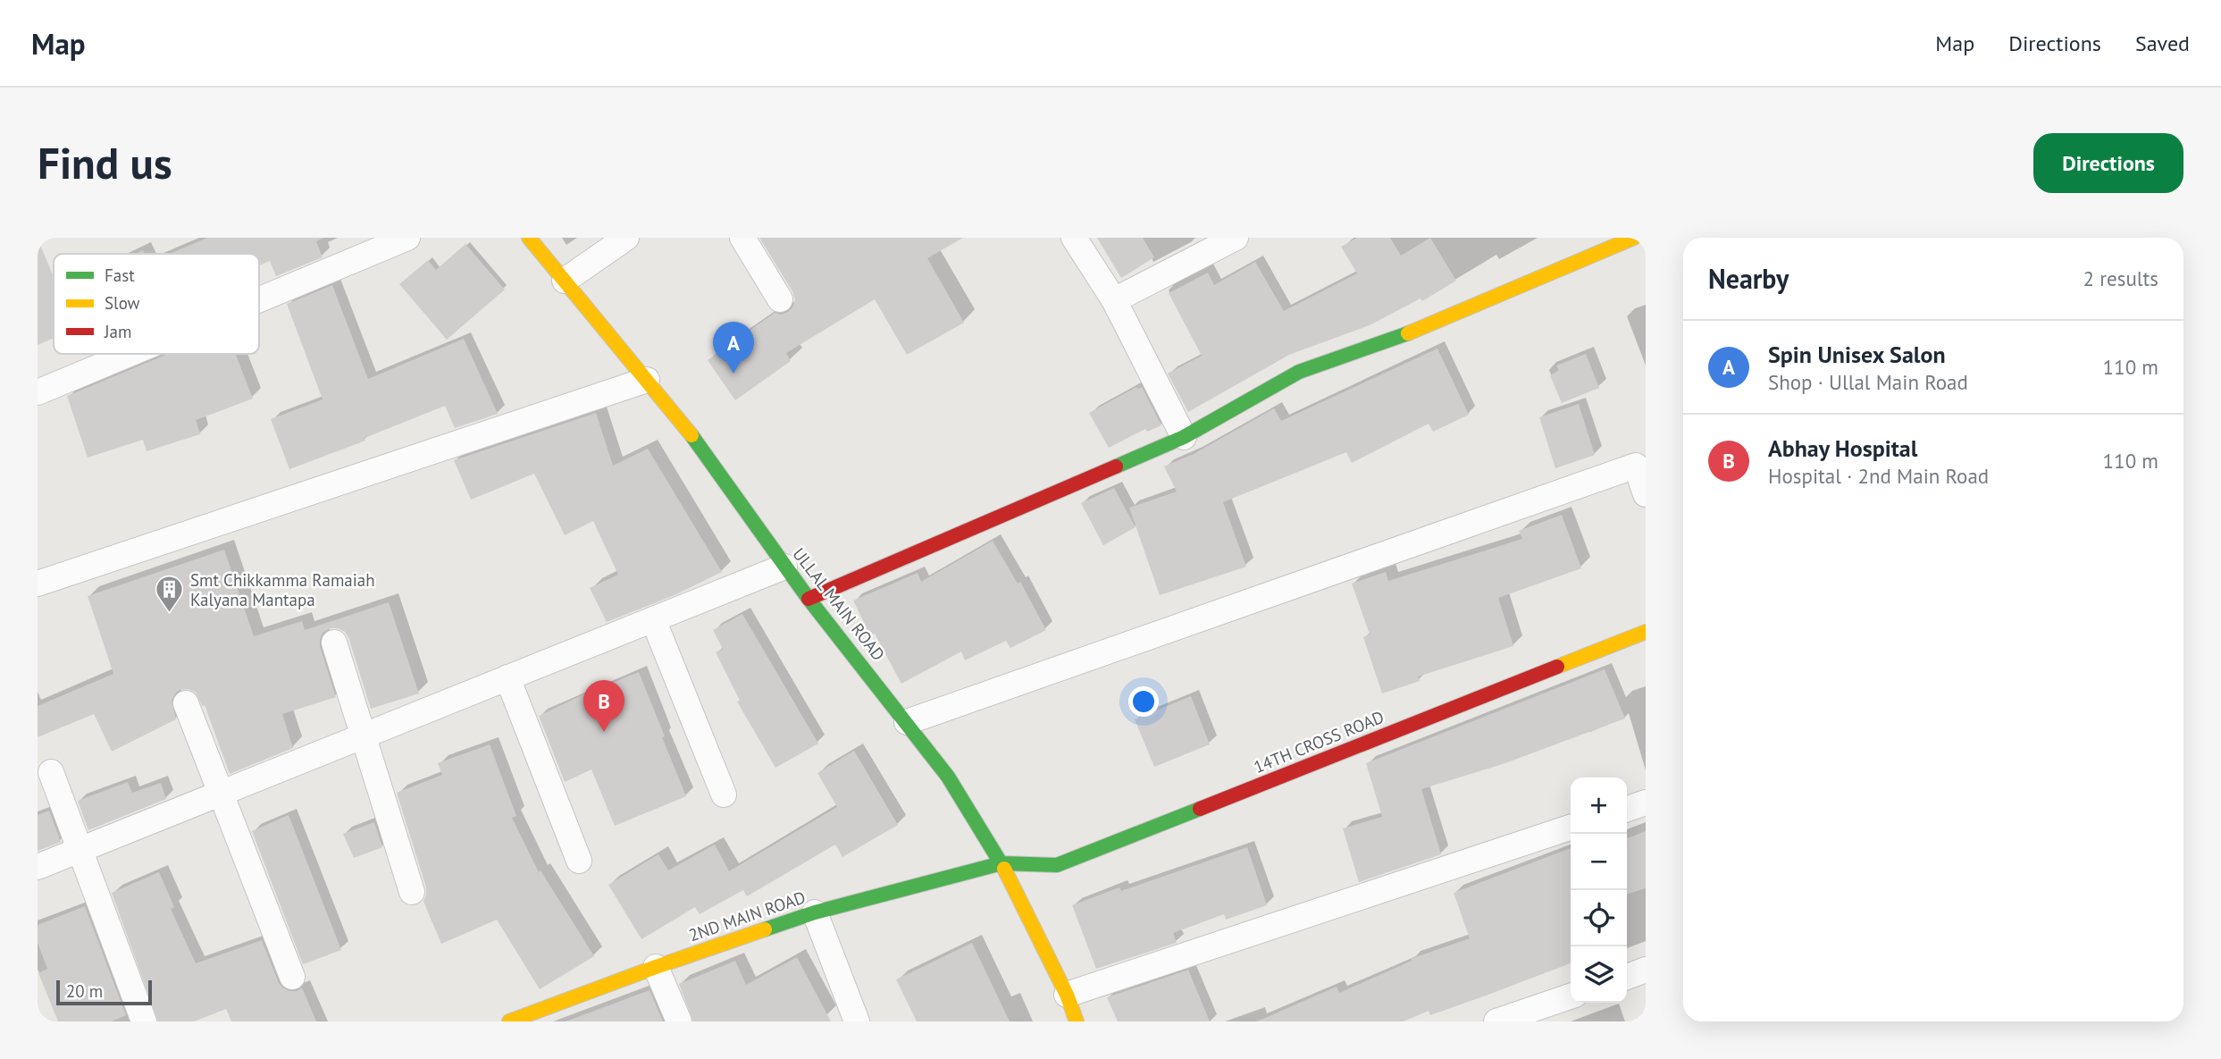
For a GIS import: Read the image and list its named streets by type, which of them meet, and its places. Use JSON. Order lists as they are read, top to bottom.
{
  "streets": {
    "street": ["ULLAL MAIN ROAD", "14TH CROSS ROAD", "2ND MAIN ROAD"]
  },
  "crossings": [
    ["ULLAL MAIN ROAD", "14TH CROSS ROAD"],
    ["ULLAL MAIN ROAD", "2ND MAIN ROAD"],
    ["14TH CROSS ROAD", "2ND MAIN ROAD"]
  ],
  "places": {
    "building": ["Smt Chikkamma Ramaiah Kalyana Mantapa"]
  },
  "legend": ["Fast", "Slow", "Jam"],
  "scale_bar": "20 m",
  "page": {
    "header": "Map",
    "nav": ["Map", "Directions", "Saved"],
    "buttons": "Directions",
    "title": "Find us",
    "heading": ["Nearby", "2 results"],
    "list": [
      {
        "mark": "A",
        "name": "Spin Unisex Salon",
        "note": "Shop · Ullal Main Road",
        "value": "110 m"
      },
      {
        "mark": "B",
        "name": "Abhay Hospital",
        "note": "Hospital · 2nd Main Road",
        "value": "110 m"
      }
    ],
    "pins": ["A", "B"],
    "map_buttons": ["+", "−"],
    "scale": "20 m"
  }
}
